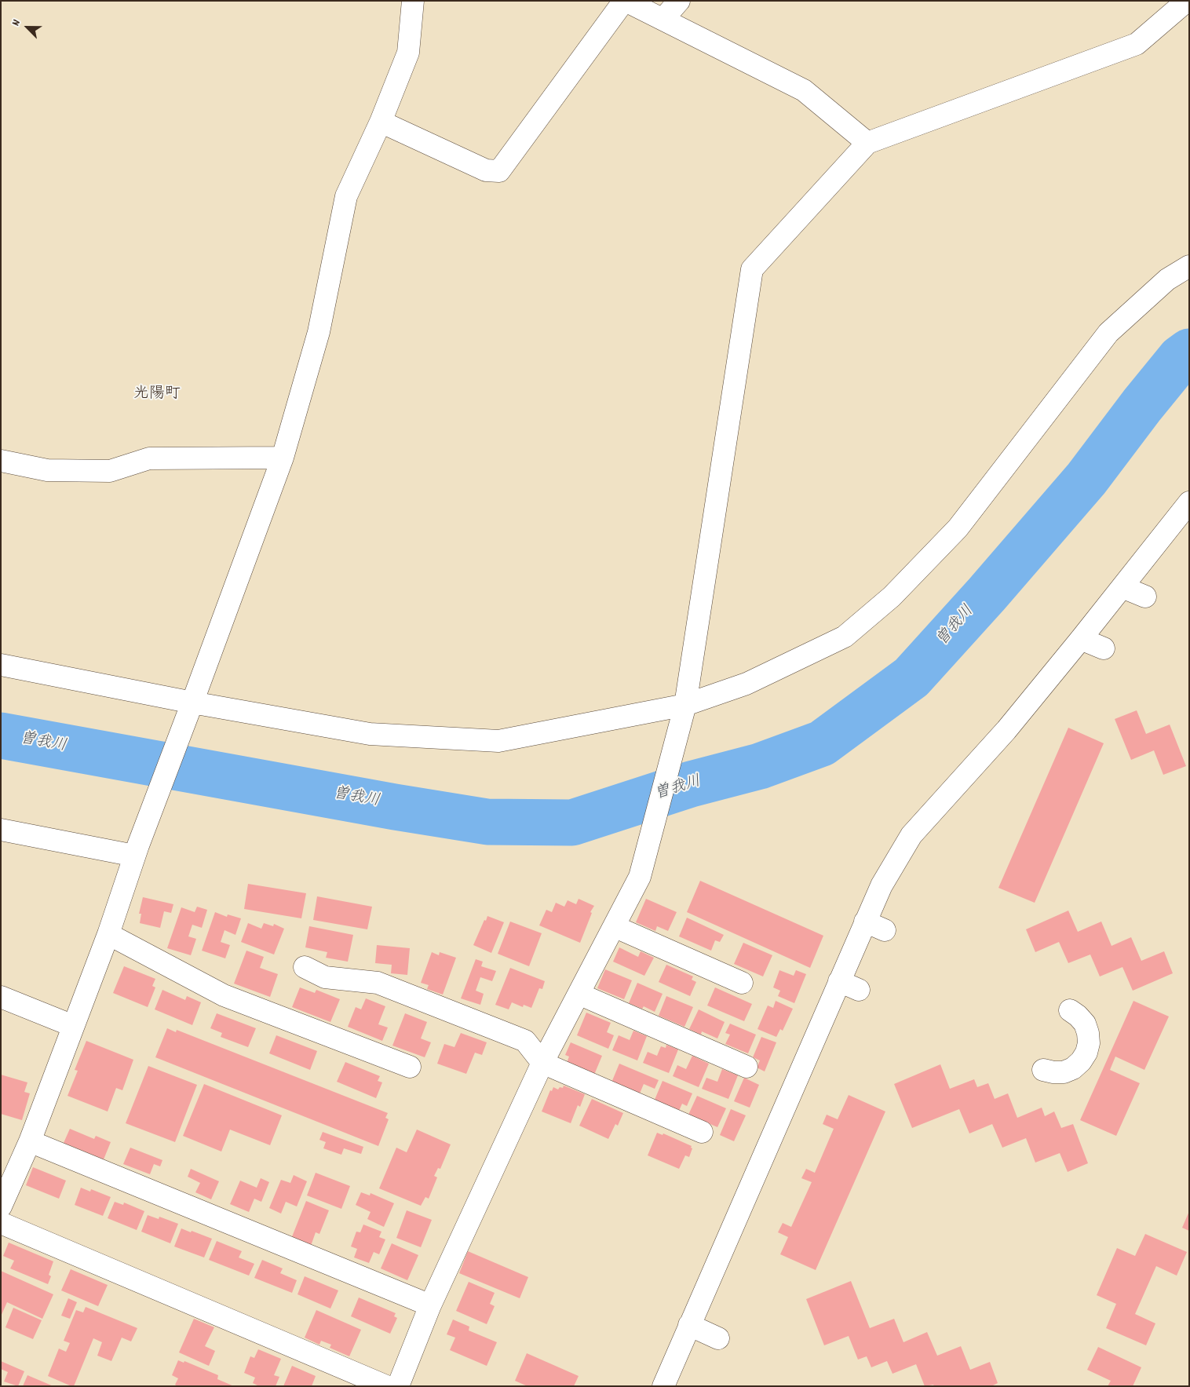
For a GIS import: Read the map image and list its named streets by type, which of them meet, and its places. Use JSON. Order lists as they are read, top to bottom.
{
  "districts": ["光陽町"],
  "water": ["曽我川"],
  "north": "top left"
}
